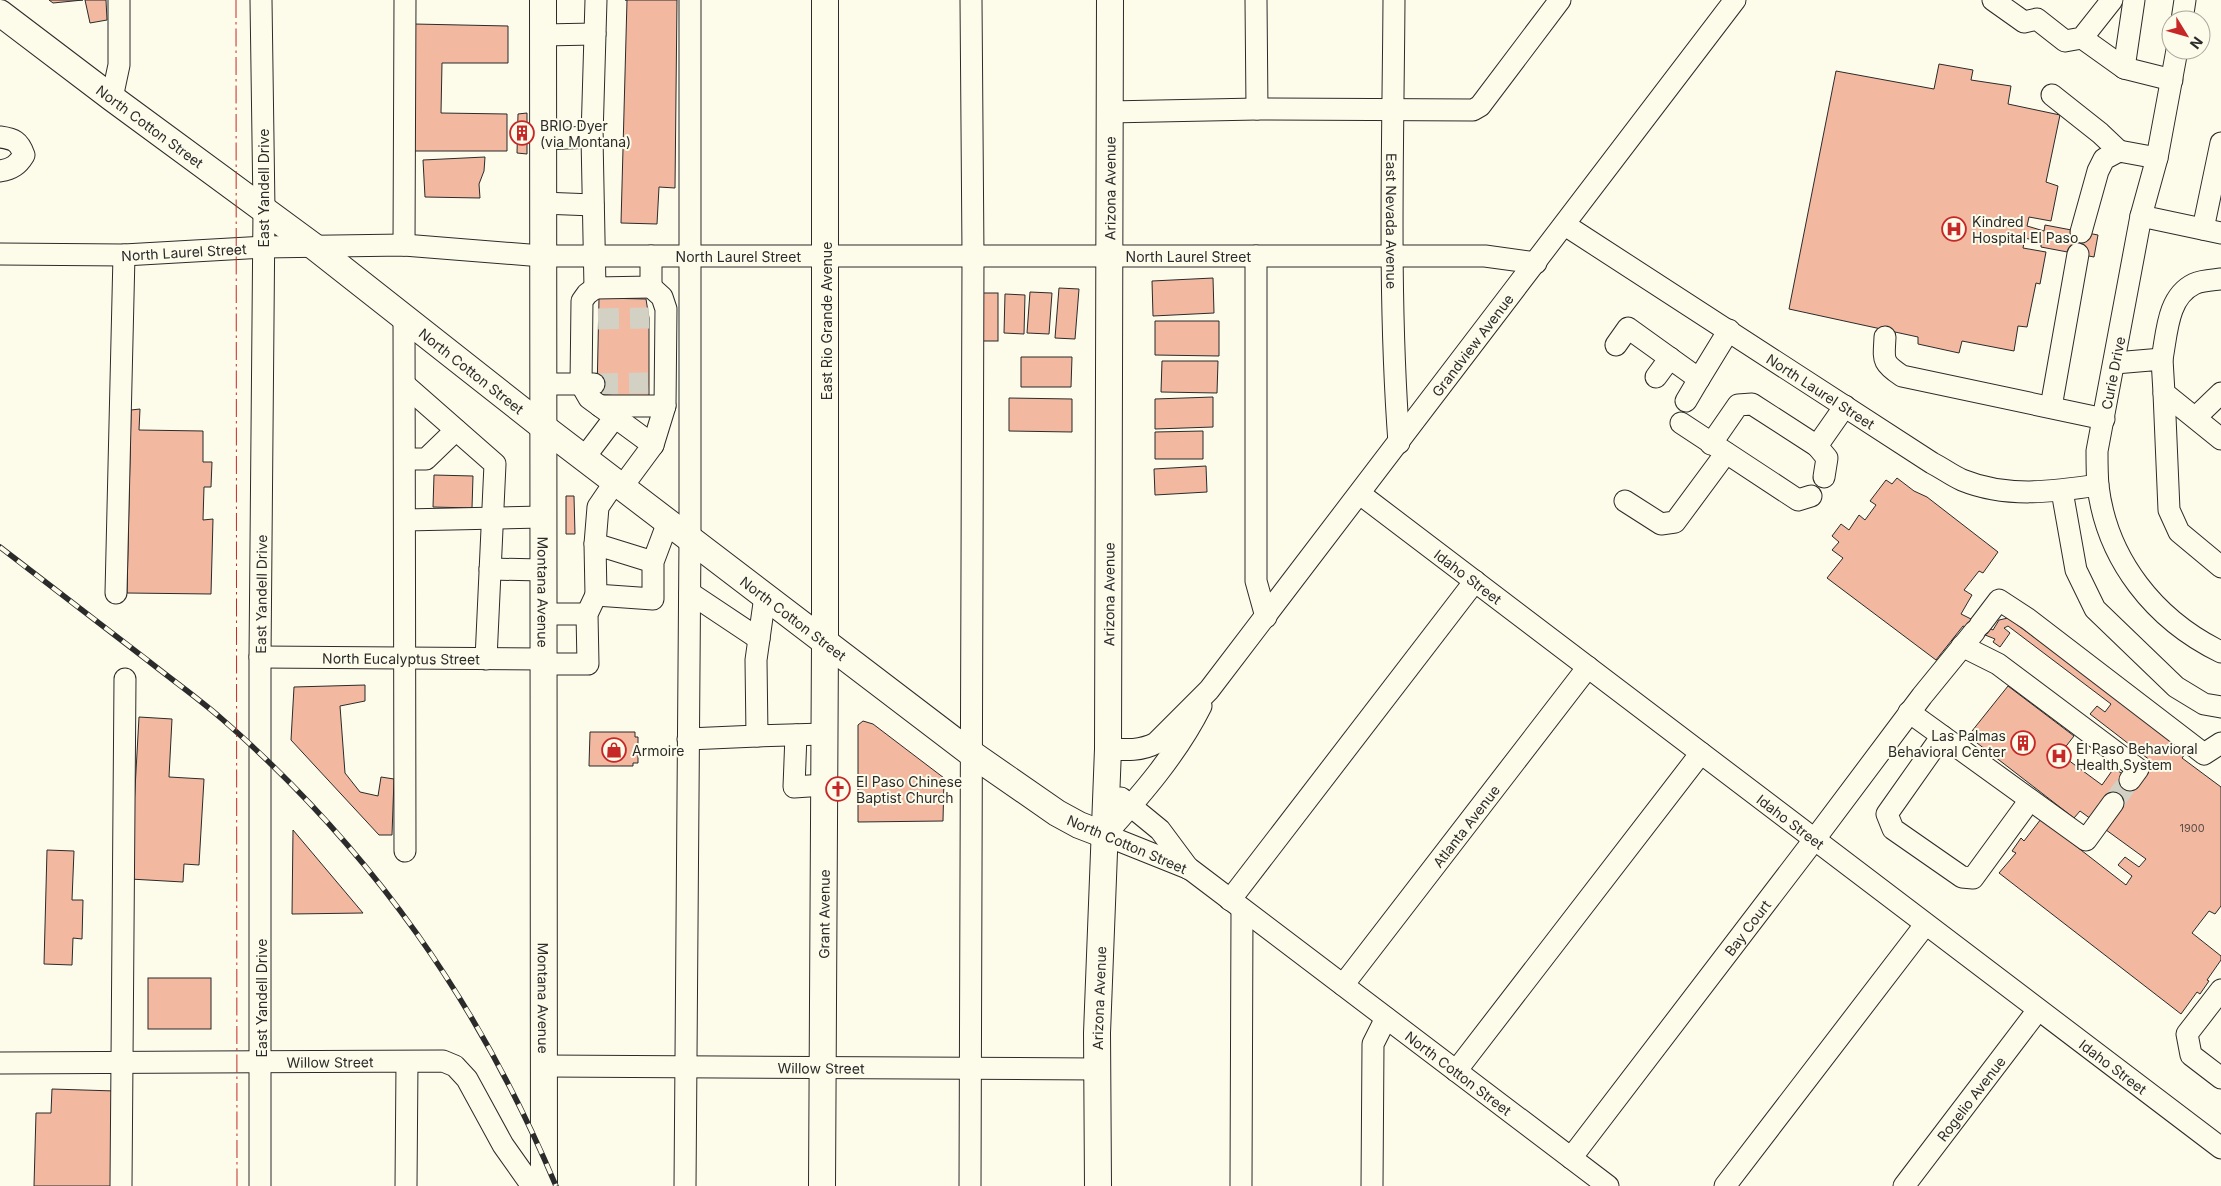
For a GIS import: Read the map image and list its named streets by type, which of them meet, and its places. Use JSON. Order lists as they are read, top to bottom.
{
  "streets": {
    "main road": [
      "North Cotton Street",
      "Arizona Avenue",
      "East Rio Grande Avenue",
      "Montana Avenue",
      "Grant Avenue"
    ],
    "street": [
      "East Yandell Drive",
      "East Nevada Avenue",
      "North Laurel Street",
      "Grandview Avenue",
      "Curie Drive",
      "Idaho Street",
      "North Eucalyptus Street",
      "Atlanta Avenue",
      "Bay Court",
      "Willow Street",
      "Rogelio Avenue"
    ]
  },
  "crossings": [
    ["North Cotton Street", "East Yandell Drive"],
    ["North Cotton Street", "Arizona Avenue"],
    ["North Cotton Street", "North Laurel Street"],
    ["North Cotton Street", "East Rio Grande Avenue"],
    ["North Cotton Street", "Grandview Avenue"],
    ["North Cotton Street", "Montana Avenue"],
    ["North Cotton Street", "Atlanta Avenue"],
    ["North Cotton Street", "Grant Avenue"],
    ["North Cotton Street", "Bay Court"],
    ["East Yandell Drive", "North Laurel Street"],
    ["East Yandell Drive", "North Eucalyptus Street"],
    ["East Yandell Drive", "Willow Street"],
    ["Arizona Avenue", "North Laurel Street"],
    ["Arizona Avenue", "Grandview Avenue"],
    ["Arizona Avenue", "Willow Street"],
    ["East Nevada Avenue", "North Laurel Street"],
    ["East Nevada Avenue", "Grandview Avenue"],
    ["North Laurel Street", "East Rio Grande Avenue"],
    ["North Laurel Street", "Grandview Avenue"],
    ["North Laurel Street", "Curie Drive"],
    ["North Laurel Street", "Montana Avenue"],
    ["East Rio Grande Avenue", "Grant Avenue"],
    ["Grandview Avenue", "Idaho Street"],
    ["Idaho Street", "Atlanta Avenue"],
    ["Idaho Street", "Bay Court"],
    ["Idaho Street", "Rogelio Avenue"],
    ["Montana Avenue", "North Eucalyptus Street"],
    ["Montana Avenue", "Willow Street"],
    ["Grant Avenue", "Willow Street"]
  ],
  "places": {
    "building": ["BRIO Dyer (via Montana)", "Las Palmas Behavioral Center"],
    "hospital": ["Kindred Hospital El Paso", "El Paso Behavioral Health System"],
    "shop": ["Armoire"],
    "church": ["El Paso Chinese Baptist Church"]
  },
  "house_numbers": ["1900"],
  "north": "bottom right"
}
